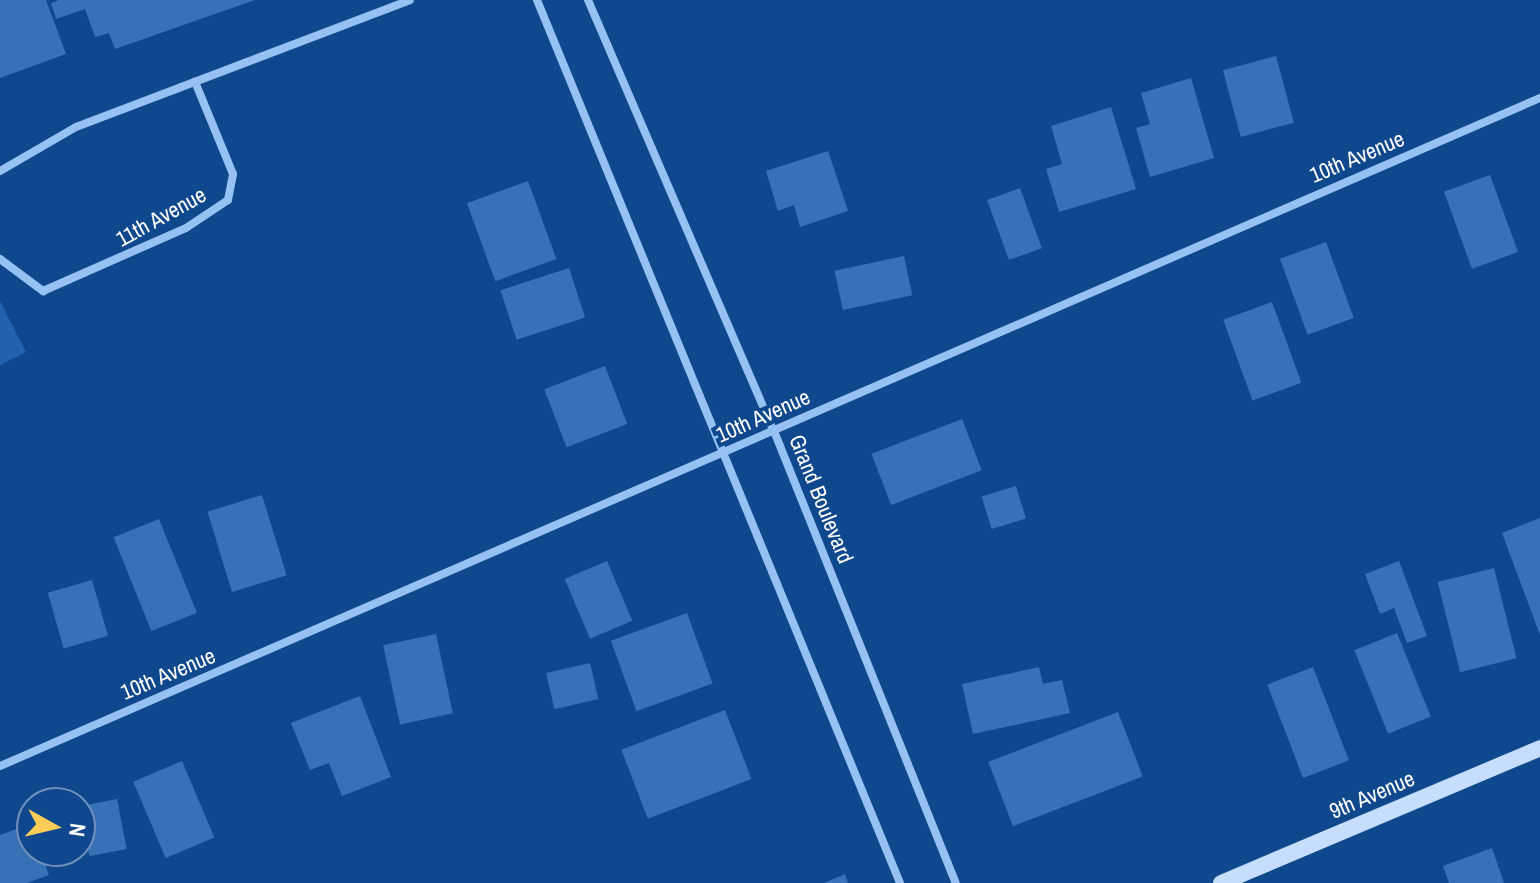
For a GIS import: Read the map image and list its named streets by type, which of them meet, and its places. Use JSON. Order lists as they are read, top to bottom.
{
  "streets": {
    "street": [
      "10th Avenue",
      "11th Avenue",
      "Grand Boulevard",
      "9th Avenue"
    ]
  },
  "crossings": [
    ["10th Avenue", "Grand Boulevard"]
  ],
  "north": "right"
}
